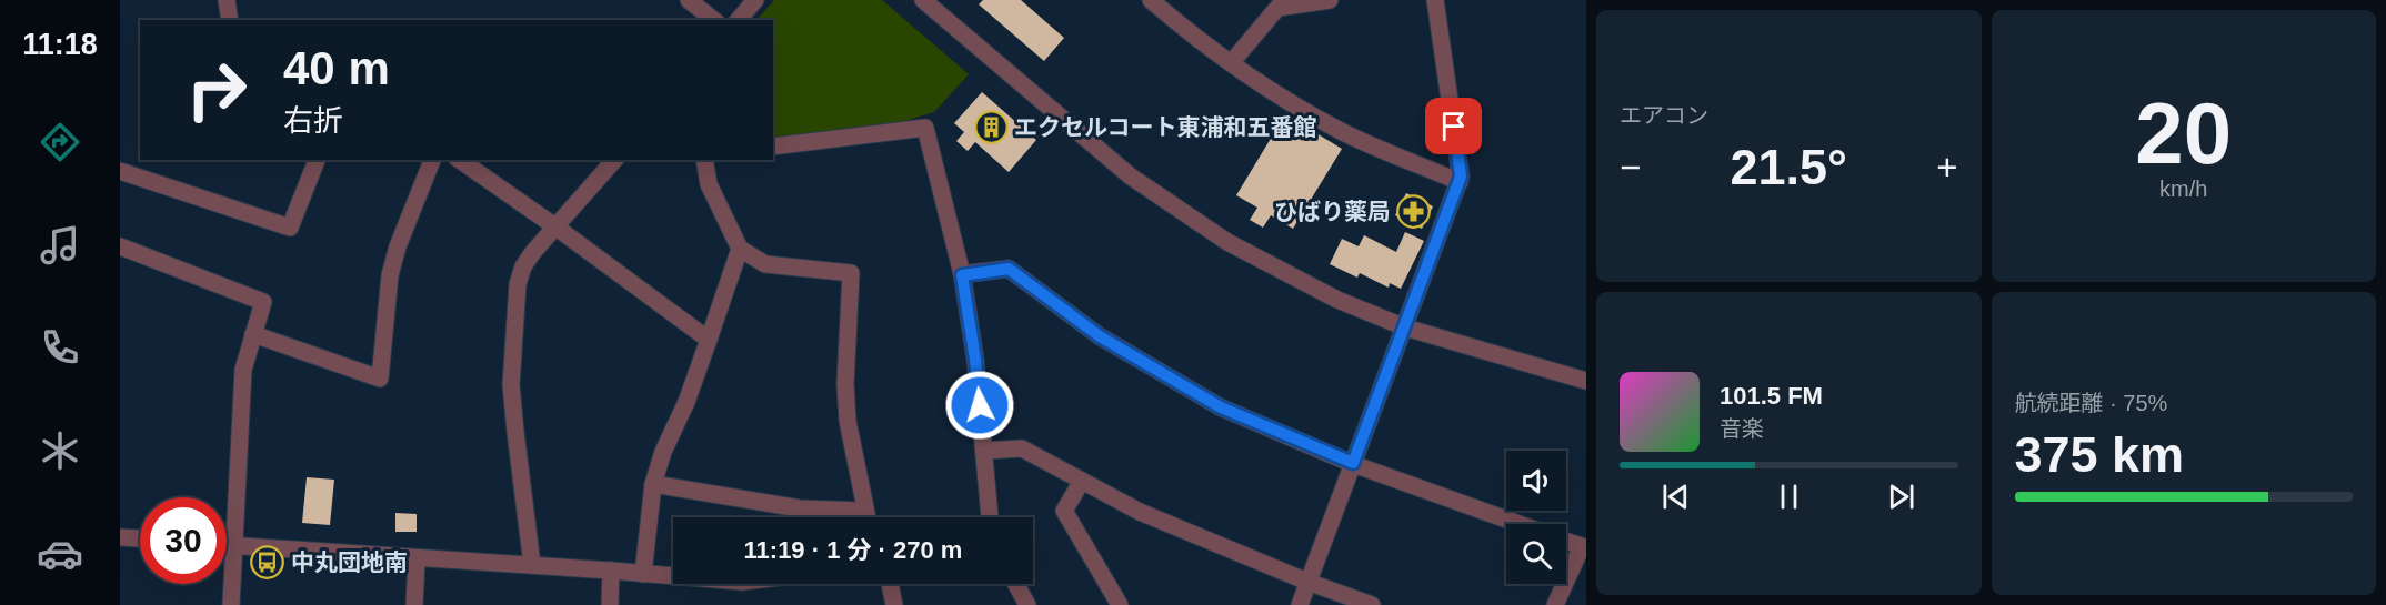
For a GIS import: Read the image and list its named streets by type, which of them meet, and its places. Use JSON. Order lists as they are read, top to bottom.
{
  "places": {
    "building": ["エクセルコート東浦和五番館"],
    "pharmacy": ["ひばり薬局"],
    "bus stop": ["中丸団地南"]
  },
  "page": {
    "tabs": "11:18",
    "tile": [
      "エアコン",
      ["20", "km/h"],
      ["航続距離 · 75%", "375 km"]
    ],
    "turn": ["40 m", "右折"],
    "heat": ["−", "21.5°", "+"],
    "song": ["101.5 FM", "音楽"],
    "limit": "30",
    "trip": "11:19 · 1 分 · 270 m"
  }
}
